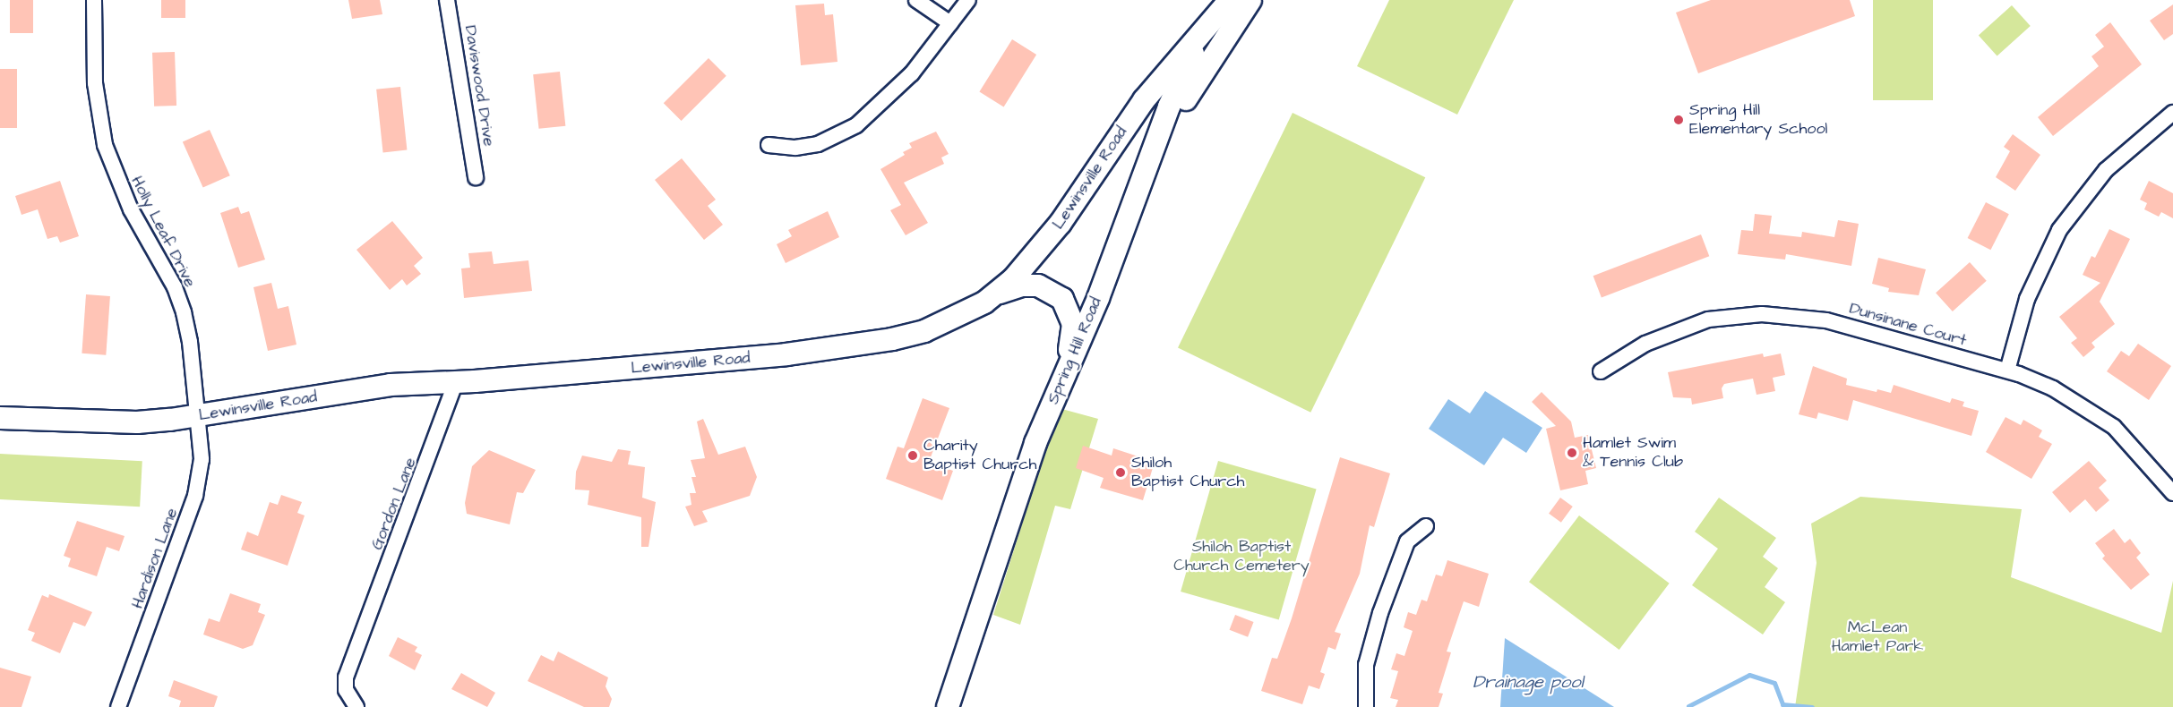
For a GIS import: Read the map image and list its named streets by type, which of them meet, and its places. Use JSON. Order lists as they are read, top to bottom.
{
  "streets": {
    "main road": ["Lewinsville Road", "Spring Hill Road"],
    "street": [
      "Daviswood Drive",
      "Holly Leaf Drive",
      "Dunsinane Court",
      "Gordon Lane",
      "Hardison Lane"
    ]
  },
  "crossings": [
    ["Lewinsville Road", "Holly Leaf Drive"],
    ["Lewinsville Road", "Spring Hill Road"],
    ["Lewinsville Road", "Gordon Lane"],
    ["Lewinsville Road", "Hardison Lane"],
    ["Holly Leaf Drive", "Hardison Lane"]
  ],
  "water": ["Drainage pool"],
  "parks": ["Shiloh Baptist Church Cemetery", "McLean Hamlet Park"],
  "places": [
    "Spring Hill Elementary School",
    "Hamlet Swim & Tennis Club",
    "Charity Baptist Church",
    "Shiloh Baptist Church"
  ]
}
